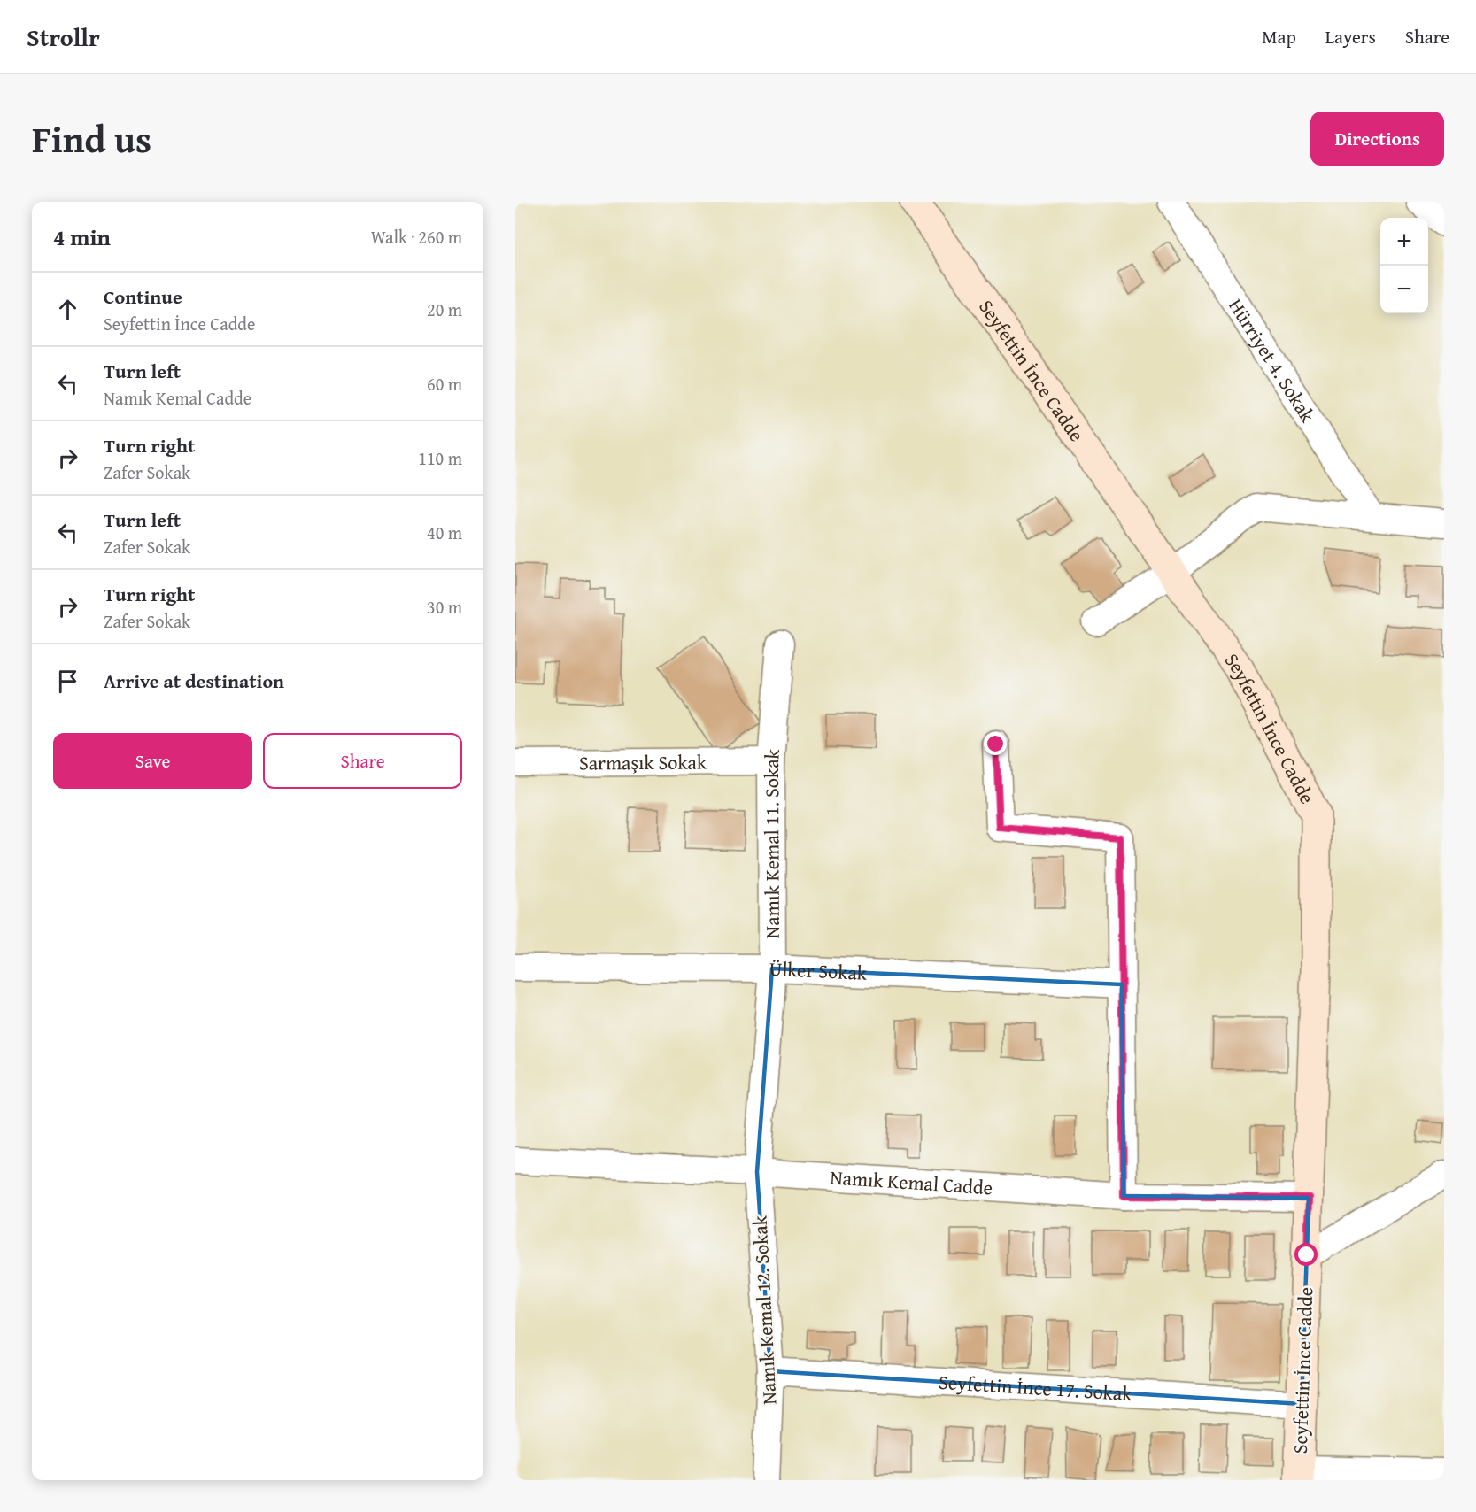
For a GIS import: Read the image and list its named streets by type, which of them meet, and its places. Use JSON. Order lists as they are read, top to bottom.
{
  "streets": {
    "main road": ["Seyfettin İnce Cadde"],
    "street": [
      "Hürriyet 4. Sokak",
      "Sarmaşık Sokak",
      "Namık Kemal 11. Sokak",
      "Ülker Sokak",
      "Namık Kemal Cadde",
      "Namık Kemal 12. Sokak",
      "Seyfettin İnce 17. Sokak"
    ]
  },
  "crossings": [
    ["Seyfettin İnce Cadde", "Namık Kemal Cadde"],
    ["Seyfettin İnce Cadde", "Seyfettin İnce 17. Sokak"],
    ["Sarmaşık Sokak", "Namık Kemal 11. Sokak"],
    ["Namık Kemal 11. Sokak", "Ülker Sokak"],
    ["Namık Kemal 11. Sokak", "Namık Kemal Cadde"],
    ["Namık Kemal 11. Sokak", "Namık Kemal 12. Sokak"],
    ["Namık Kemal Cadde", "Namık Kemal 12. Sokak"],
    ["Namık Kemal 12. Sokak", "Seyfettin İnce 17. Sokak"]
  ],
  "page": {
    "header": "Strollr",
    "nav": ["Map", "Layers", "Share"],
    "title": "Find us",
    "buttons": [
      "Directions",
      ["Save", "Share"]
    ],
    "heading": ["4 min", "Walk · 260 m"],
    "map_buttons": ["+", "−"],
    "list": [
      ["Continue", "Seyfettin İnce Cadde", "20 m"],
      ["Turn left", "Namık Kemal Cadde", "60 m"],
      ["Turn right", "Zafer Sokak", "110 m"],
      ["Turn left", "Zafer Sokak", "40 m"],
      ["Turn right", "Zafer Sokak", "30 m"],
      "Arrive at destination"
    ]
  }
}
